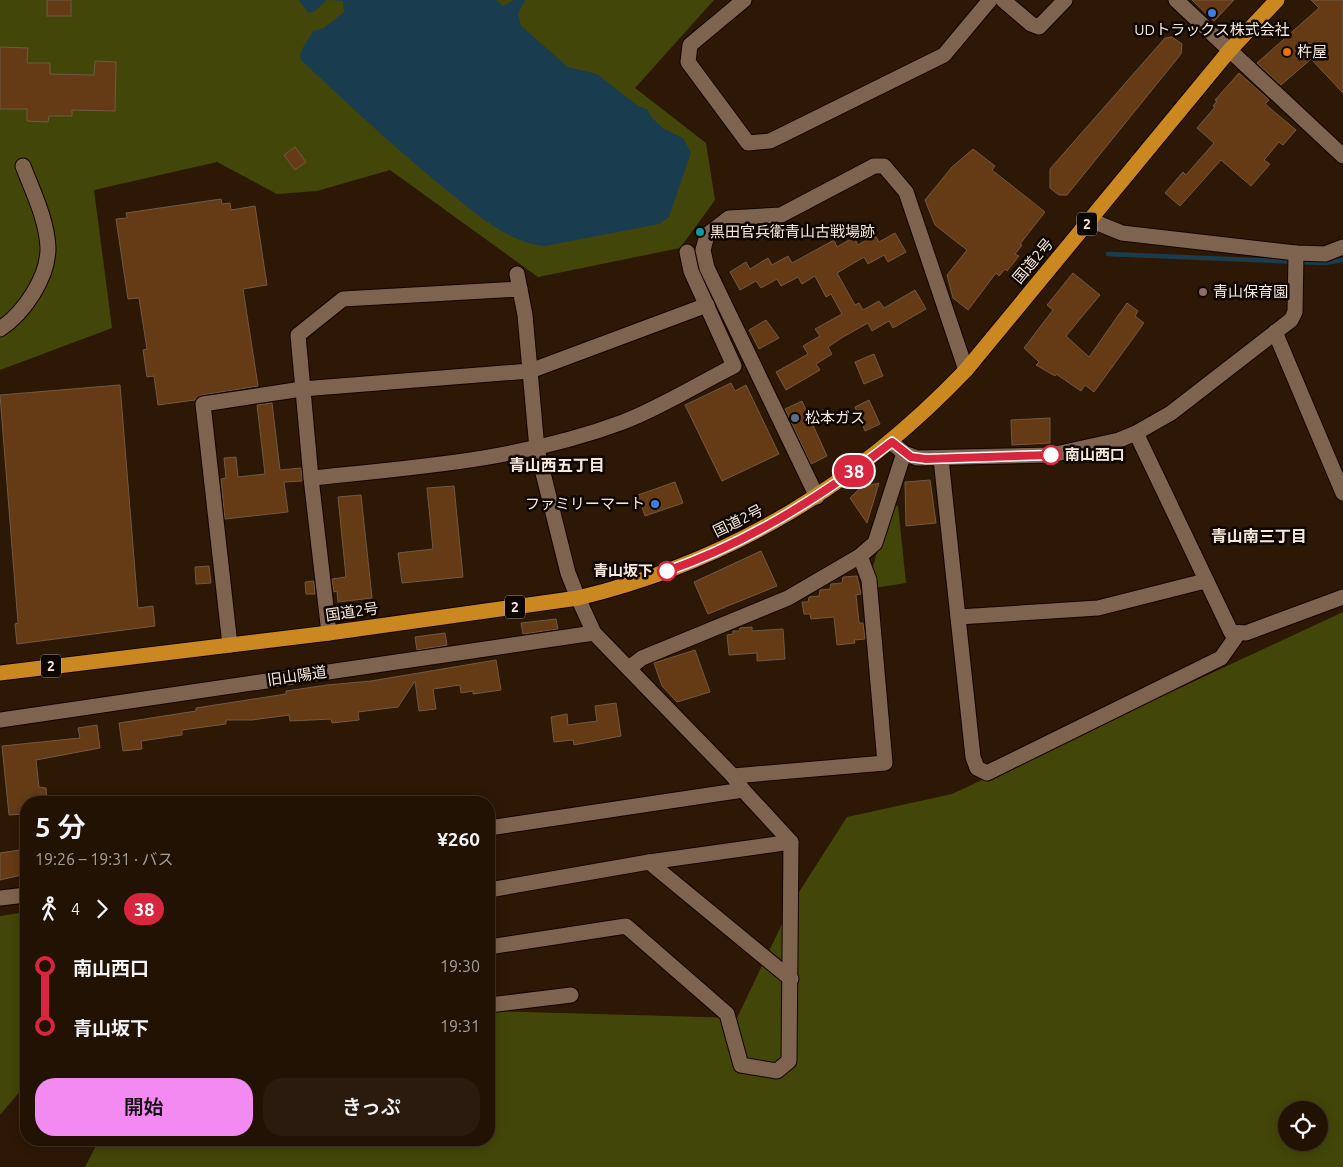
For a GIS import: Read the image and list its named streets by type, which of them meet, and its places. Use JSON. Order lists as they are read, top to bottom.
{
  "streets": {
    "highway": ["2", "国道2号"],
    "street": ["旧山陽道"]
  },
  "districts": ["青山西五丁目", "青山南三丁目"],
  "places": [
    "UDトラックス株式会社",
    "杵屋",
    "黒田官兵衛青山古戦場跡",
    "青山保育園",
    "松本ガス",
    "南山西口",
    "ファミリーマート",
    "青山坂下"
  ],
  "lines": ["bus line 38"],
  "page": {
    "on_map": "38",
    "heading": ["5 分", "19:26 – 19:31 · バス", "¥260"],
    "legs": ["4", "38"],
    "list": [
      {
        "name": "南山西口",
        "value": "19:30"
      },
      {
        "name": "青山坂下",
        "value": "19:31"
      }
    ],
    "buttons": ["開始", "きっぷ"]
  }
}
